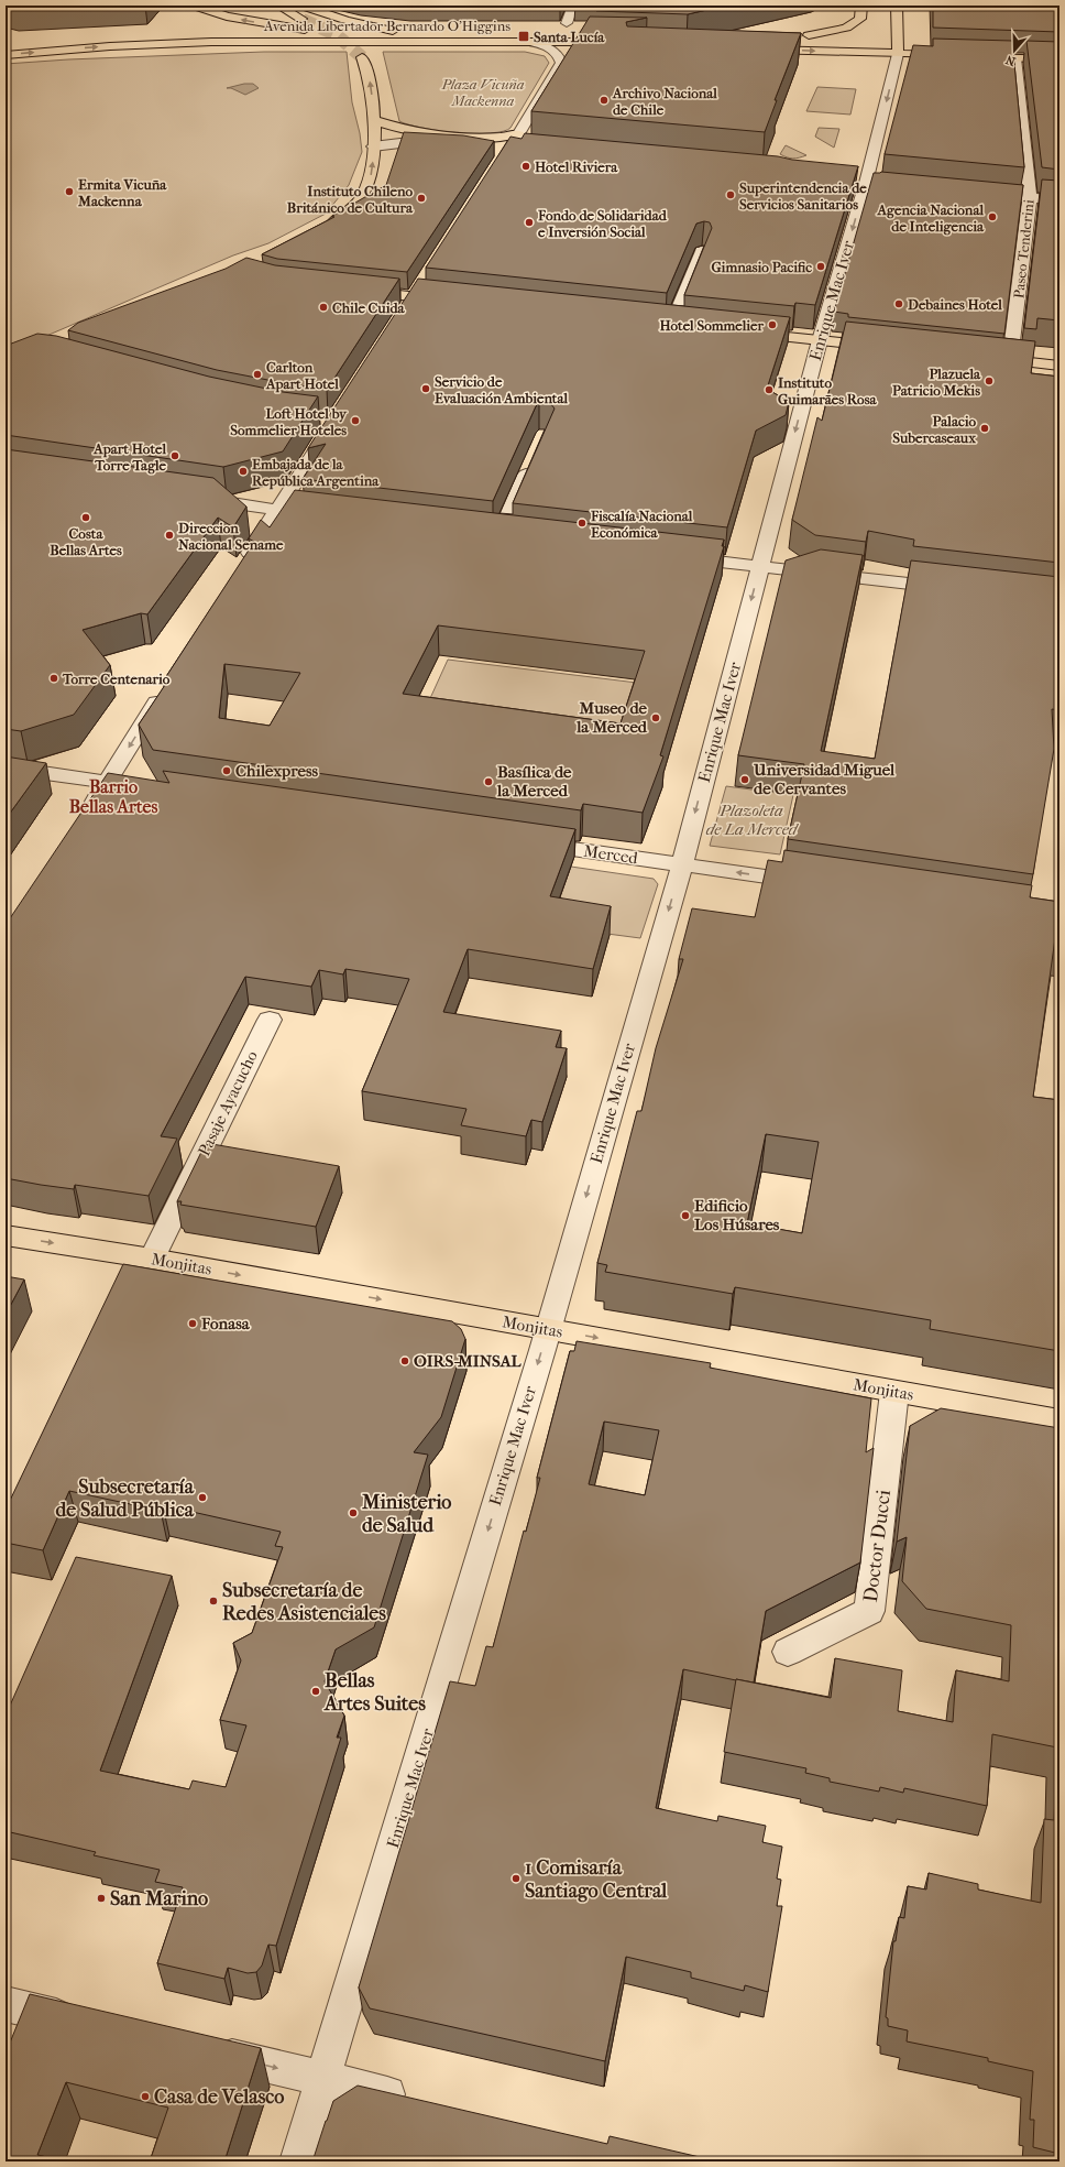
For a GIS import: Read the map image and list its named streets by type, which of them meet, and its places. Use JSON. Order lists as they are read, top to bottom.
{
  "streets": {
    "main road": ["Avenida Libertador Bernardo O'Higgins", "Enrique Mac Iver", "Monjitas"],
    "street": [
      "Paseo Tenderini",
      "Merced",
      "Pasaje Ayacucho",
      "Doctor Ducci"
    ]
  },
  "crossings": [
    ["Enrique Mac Iver", "Merced"],
    ["Enrique Mac Iver", "Monjitas"],
    ["Pasaje Ayacucho", "Monjitas"],
    ["Monjitas", "Doctor Ducci"]
  ],
  "one_way": ["Enrique Mac Iver", "Merced", "Monjitas"],
  "districts": ["Barrio Bellas Artes"],
  "parks": ["Plaza Vicuña Mackenna", "Plazoleta de La Merced"],
  "places": {
    "transit": ["Santa Lucía"],
    "other": [
      "Archivo Nacional de Chile",
      "Hotel Riviera",
      "Ermita Vicuña Mackenna",
      "Superintendencia de Servicios Sanitarios",
      "Instituto Chileno Británico de Cultura",
      "Agencia Nacional de Inteligencia",
      "Fondo de Solidaridad e Inversión Social",
      "Gimnasio Pacific",
      "Debaines Hotel",
      "Chile Cuida",
      "Hotel Sommelier",
      "Carlton Apart Hotel",
      "Plazuela Patricio Mekis",
      "Servicio de Evaluación Ambiental",
      "Instituto Guimarães Rosa",
      "Loft Hotel by Sommelier Hoteles",
      "Palacio Subercaseaux",
      "Apart Hotel Torre Tagle",
      "Embajada de la República Argentina",
      "Costa Bellas Artes",
      "Fiscalía Nacional Económica",
      "Direccion Nacional Sename",
      "Torre Centenario",
      "Museo de la Merced",
      "Chilexpress",
      "Universidad Miguel de Cervantes",
      "Basílica de la Merced",
      "Edificio Los Húsares",
      "Fonasa",
      "OIRS-MINSAL",
      "Subsecretaría de Salud Pública",
      "Ministerio de Salud",
      "Subsecretaría de Redes Asistenciales",
      "Bellas Artes Suites",
      "1 Comisaría Santiago Central",
      "San Marino",
      "Casa de Velasco"
    ]
  },
  "north": "bottom"
}
